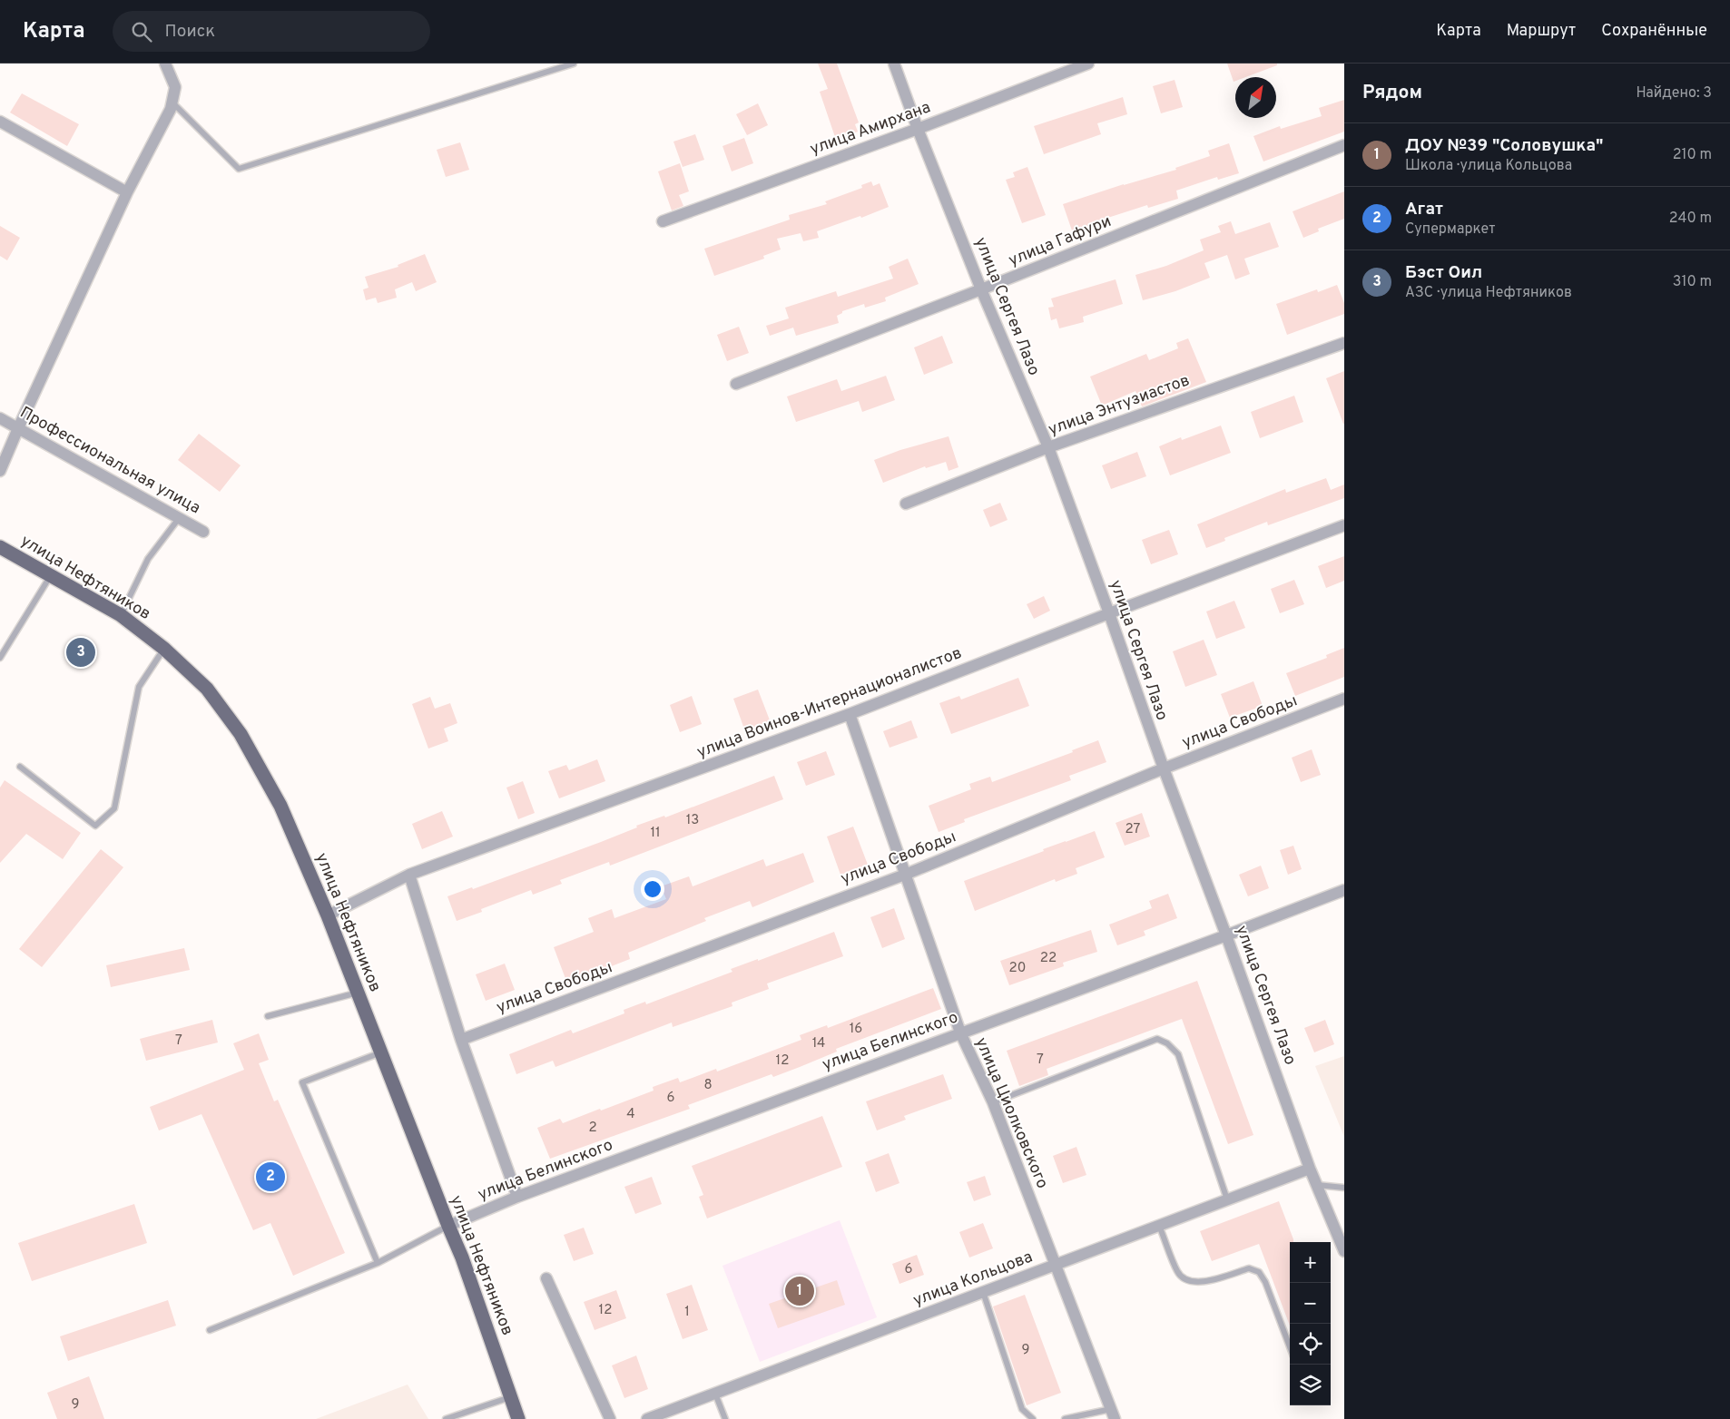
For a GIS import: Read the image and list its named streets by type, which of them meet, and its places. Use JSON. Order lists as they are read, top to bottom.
{
  "streets": {
    "main road": ["улица Нефтяников"],
    "street": [
      "улица Амирхана",
      "улица Гафури",
      "улица Сергея Лазо",
      "улица Энтузиастов",
      "Профессиональная улица",
      "улица Воинов-Интернационалистов",
      "улица Свободы",
      "улица Белинского",
      "улица Циолковского",
      "улица Кольцова"
    ]
  },
  "crossings": [
    ["улица Амирхана", "улица Сергея Лазо"],
    ["улица Гафури", "улица Сергея Лазо"],
    ["улица Сергея Лазо", "улица Энтузиастов"],
    ["улица Сергея Лазо", "улица Воинов-Интернационалистов"],
    ["улица Сергея Лазо", "улица Свободы"],
    ["улица Сергея Лазо", "улица Белинского"],
    ["улица Сергея Лазо", "улица Кольцова"],
    ["улица Нефтяников", "улица Воинов-Интернационалистов"],
    ["улица Нефтяников", "улица Белинского"],
    ["улица Воинов-Интернационалистов", "улица Циолковского"],
    ["улица Свободы", "улица Циолковского"],
    ["улица Белинского", "улица Циолковского"],
    ["улица Циолковского", "улица Кольцова"]
  ],
  "house_numbers": [
    "13",
    "27",
    "11",
    "22",
    "20",
    "16",
    "7",
    "14",
    "7",
    "12",
    "8",
    "6",
    "4",
    "2",
    "6",
    "12",
    "1",
    "9",
    "9"
  ],
  "north": "top right",
  "page": {
    "header": "Карта",
    "search": "Поиск",
    "nav": ["Карта", "Маршрут", "Сохранённые"],
    "heading": ["Рядом", "Найдено: 3"],
    "list": [
      {
        "mark": "1",
        "name": "ДОУ №39 \"Соловушка\"",
        "note": "Школа · улица Кольцова",
        "value": "210 m"
      },
      {
        "mark": "2",
        "name": "Агат",
        "note": "Супермаркет",
        "value": "240 m"
      },
      {
        "mark": "3",
        "name": "Бэст Оил",
        "note": "АЗС · улица Нефтяников",
        "value": "310 m"
      }
    ],
    "pins": ["3", "2", "1"],
    "map_buttons": ["+", "−"]
  }
}
